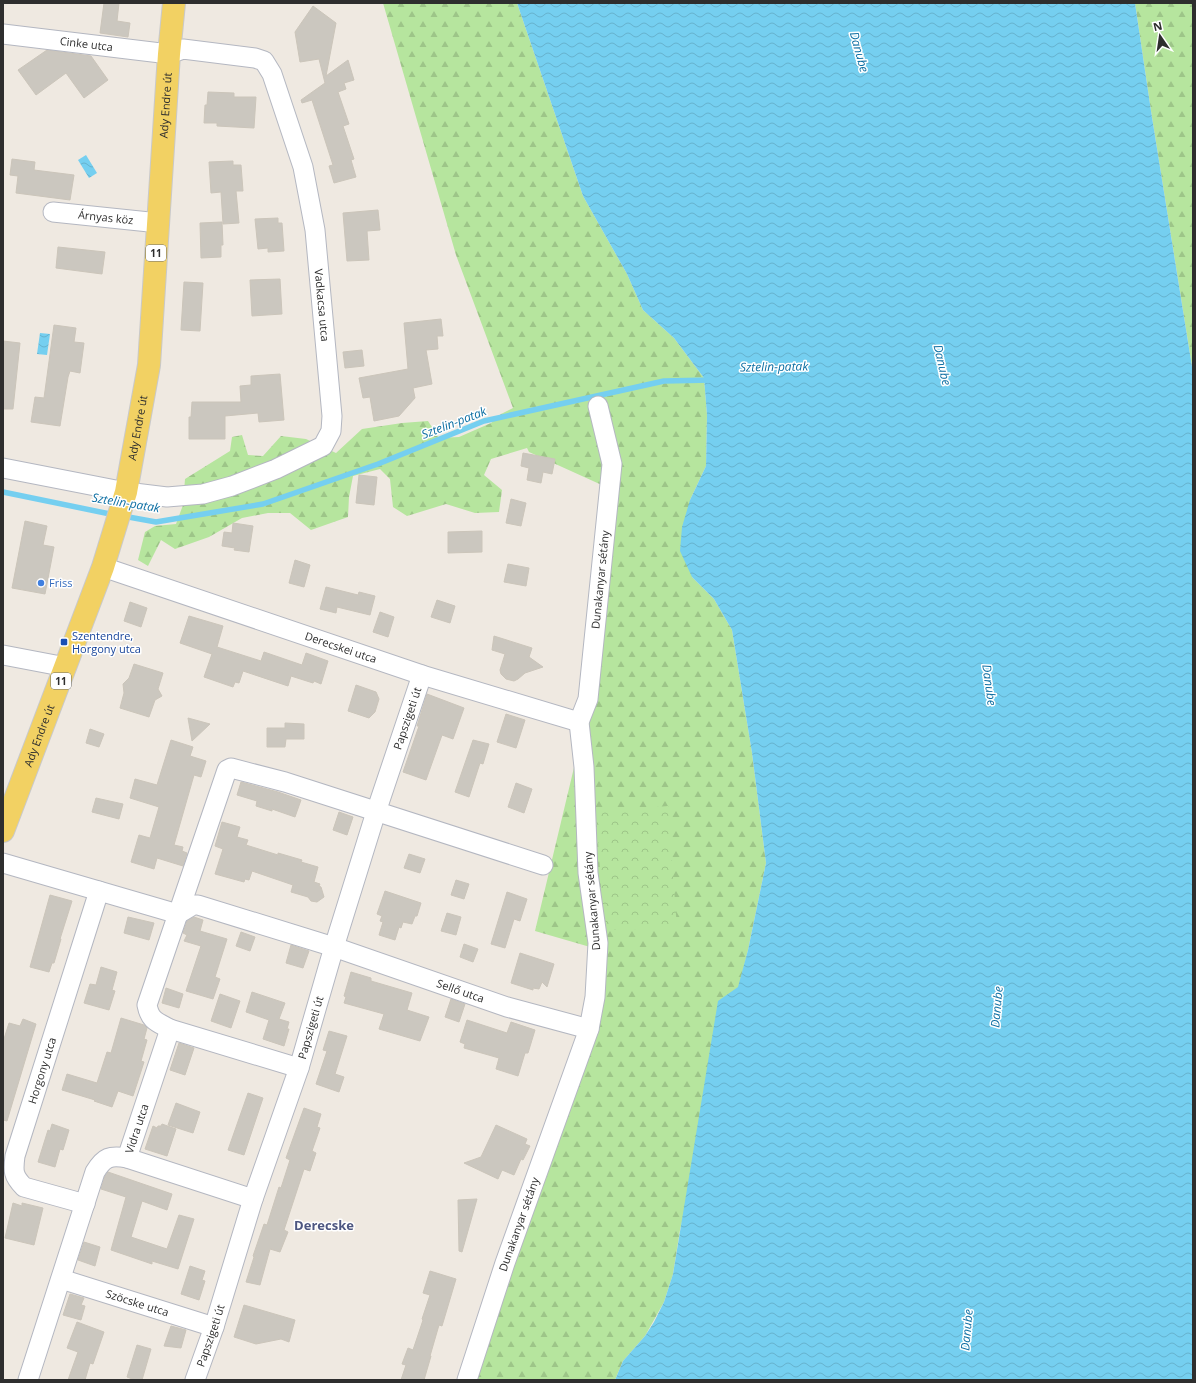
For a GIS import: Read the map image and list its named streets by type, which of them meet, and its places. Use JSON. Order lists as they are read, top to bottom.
{
  "streets": {
    "main road": ["Ady Endre út", "11"],
    "street": [
      "Cinke utca",
      "Árnyas köz",
      "Vadkacsa utca",
      "Dunakanyar sétány",
      "Derecskei utca",
      "Papszigeti út",
      "Sellő utca",
      "Horgony utca",
      "Vidra utca",
      "Szöcske utca"
    ]
  },
  "crossings": [
    ["Cinke utca", "Ady Endre út"],
    ["Cinke utca", "Vadkacsa utca"],
    ["Ady Endre út", "Árnyas köz"],
    ["Ady Endre út", "Vadkacsa utca"],
    ["Ady Endre út", "Derecskei utca"],
    ["Dunakanyar sétány", "Derecskei utca"],
    ["Dunakanyar sétány", "Sellő utca"],
    ["Derecskei utca", "Papszigeti út"],
    ["Papszigeti út", "Sellő utca"],
    ["Papszigeti út", "Szöcske utca"],
    ["Horgony utca", "Vidra utca"]
  ],
  "districts": ["Derecske"],
  "water": ["Danube", "Sztelin-patak"],
  "places": {
    "other": ["Friss"],
    "transit": ["Szentendre, Horgony utca"]
  },
  "north": "top"
}
